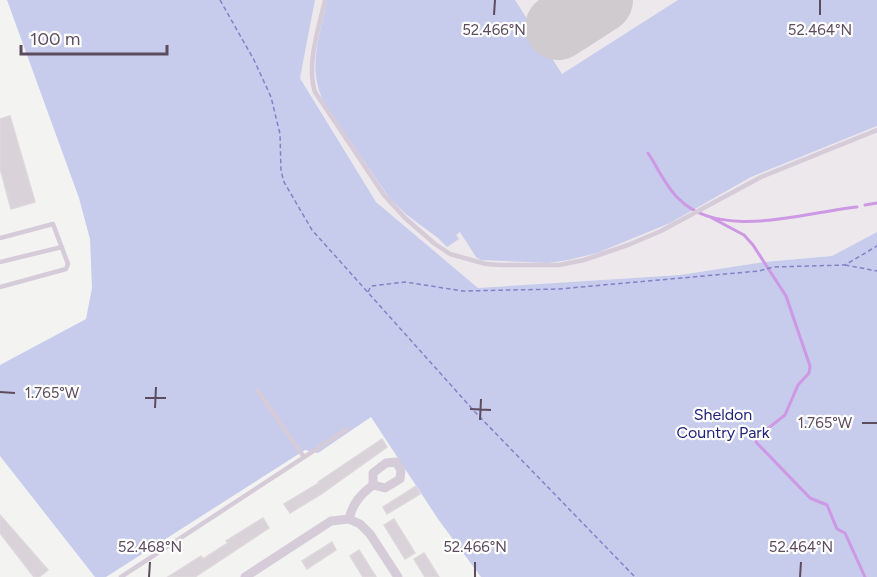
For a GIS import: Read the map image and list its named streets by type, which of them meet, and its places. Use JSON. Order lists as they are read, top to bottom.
{
  "parks": ["Sheldon Country Park"],
  "scale_bar": "100 m",
  "coordinates": [
    "52.466°N",
    "52.464°N",
    "1.765°W",
    "52.468°N"
  ]
}
